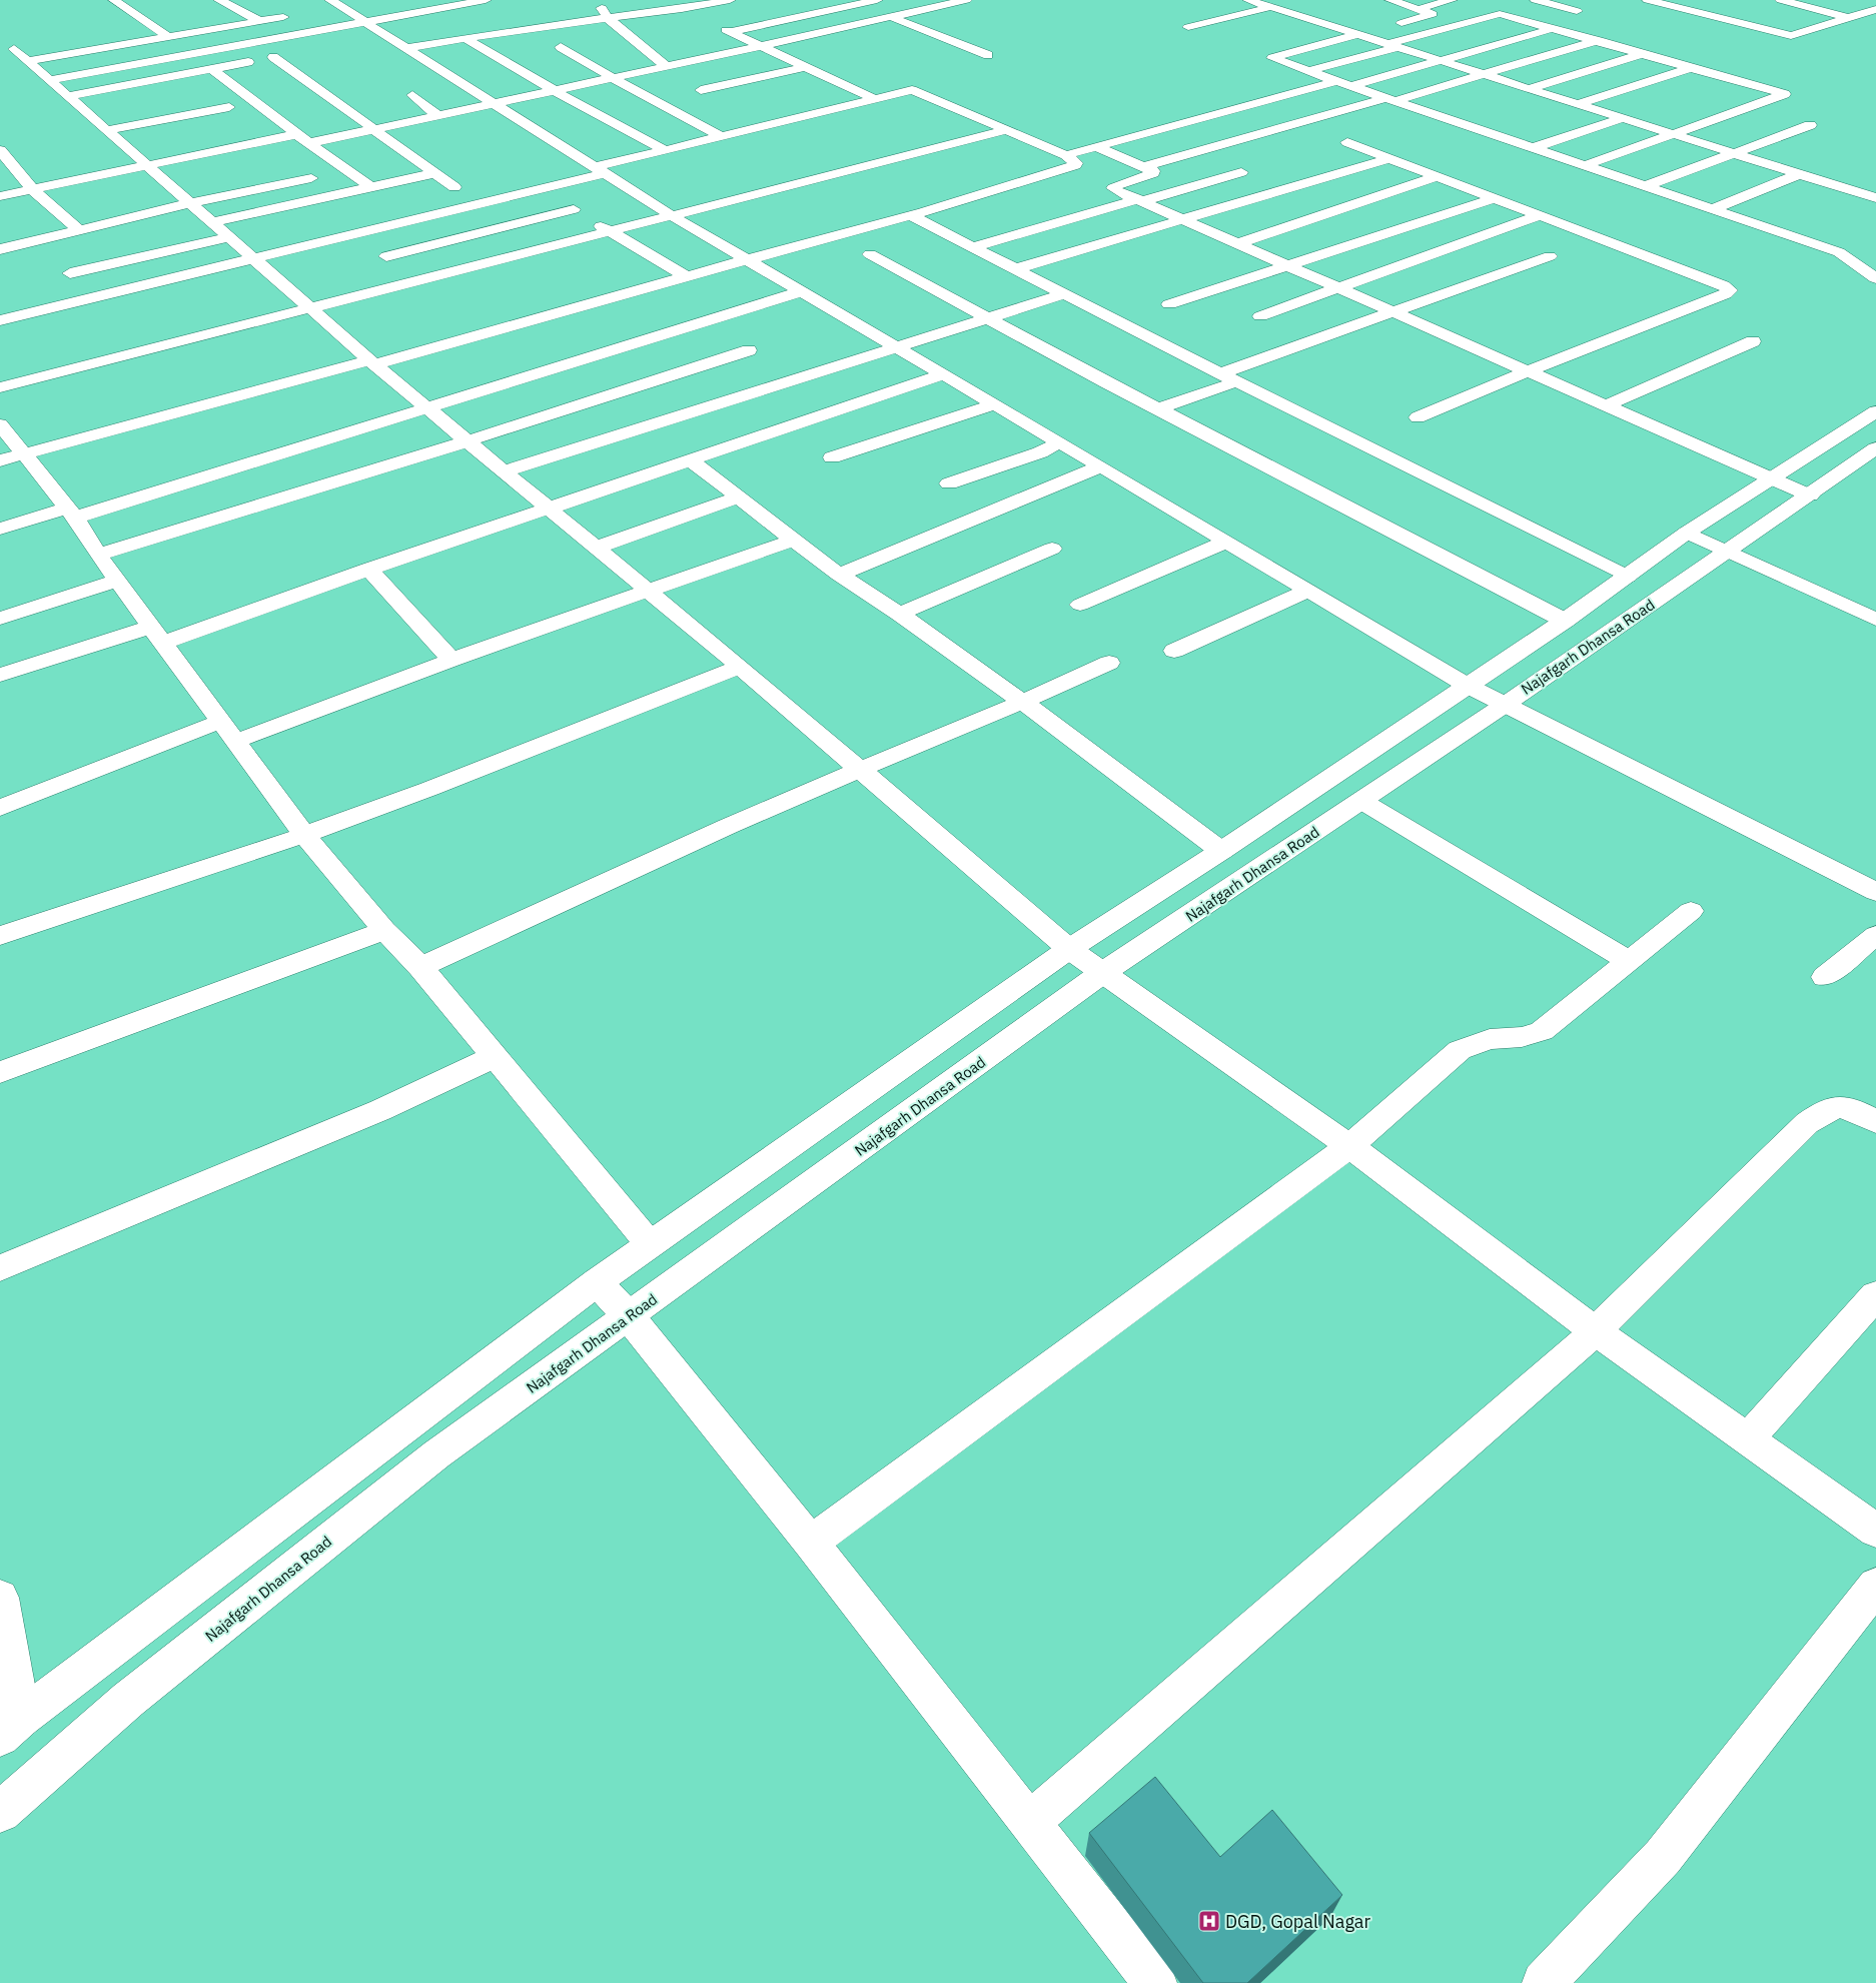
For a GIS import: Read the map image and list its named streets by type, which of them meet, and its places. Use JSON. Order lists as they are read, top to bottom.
{
  "streets": {
    "street": ["Najafgarh Dhansa Road"]
  },
  "places": {
    "hospital": ["DGD, Gopal Nagar"]
  }
}
